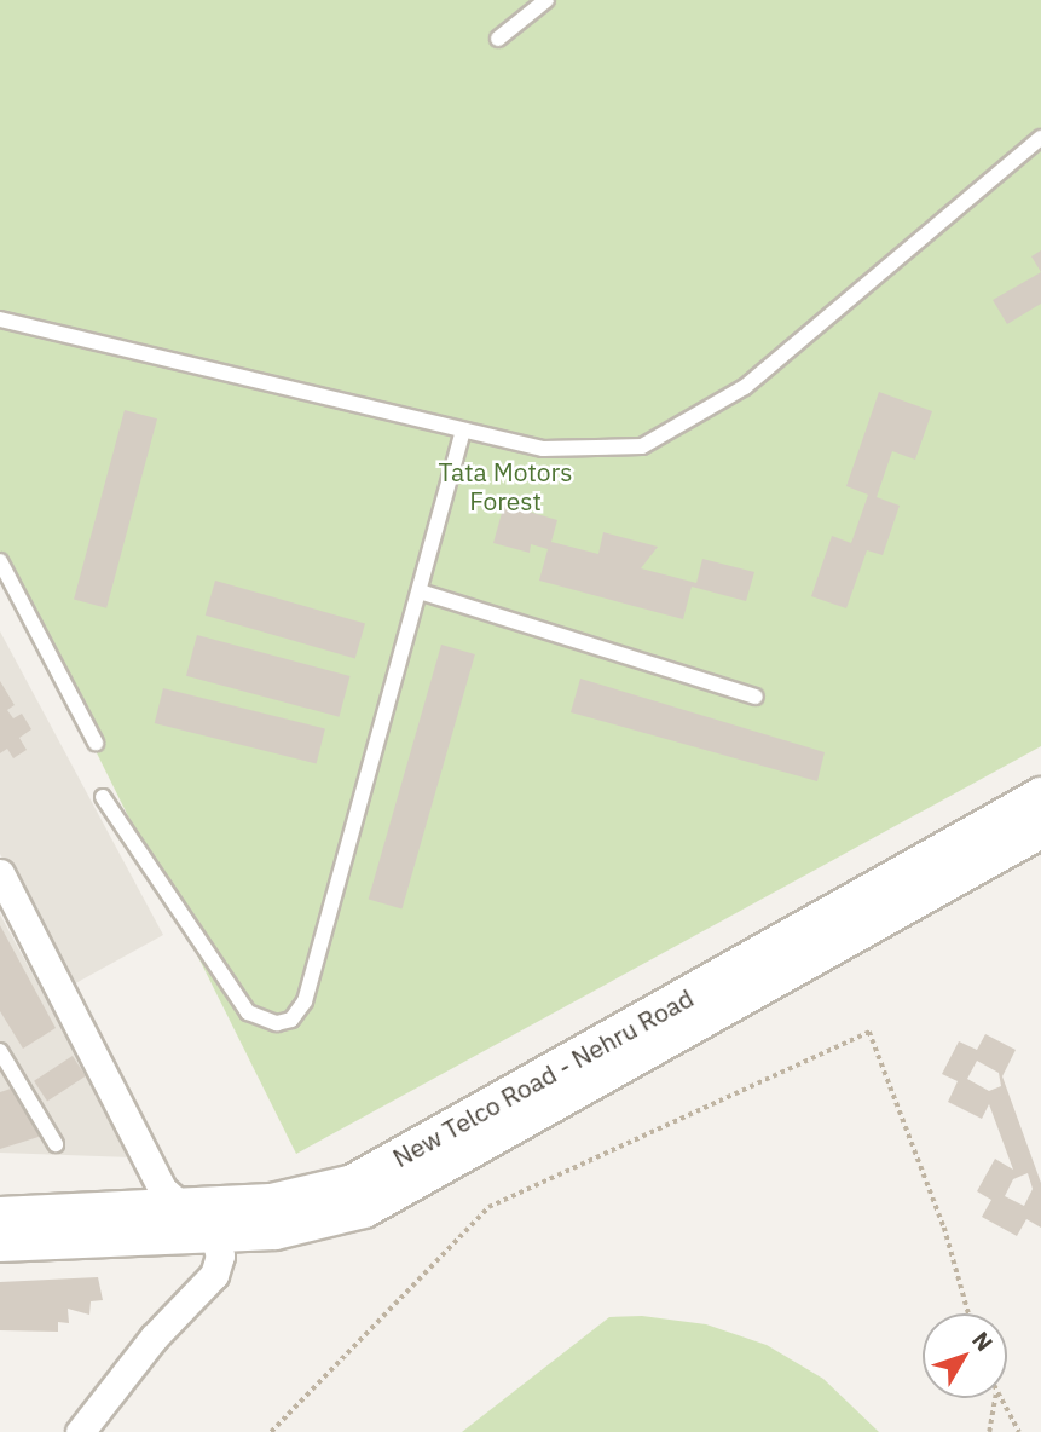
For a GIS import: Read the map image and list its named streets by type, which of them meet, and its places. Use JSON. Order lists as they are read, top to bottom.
{
  "streets": {
    "street": ["New Telco Road - Nehru Road"]
  },
  "parks": ["Tata Motors Forest"],
  "north": "top right"
}
